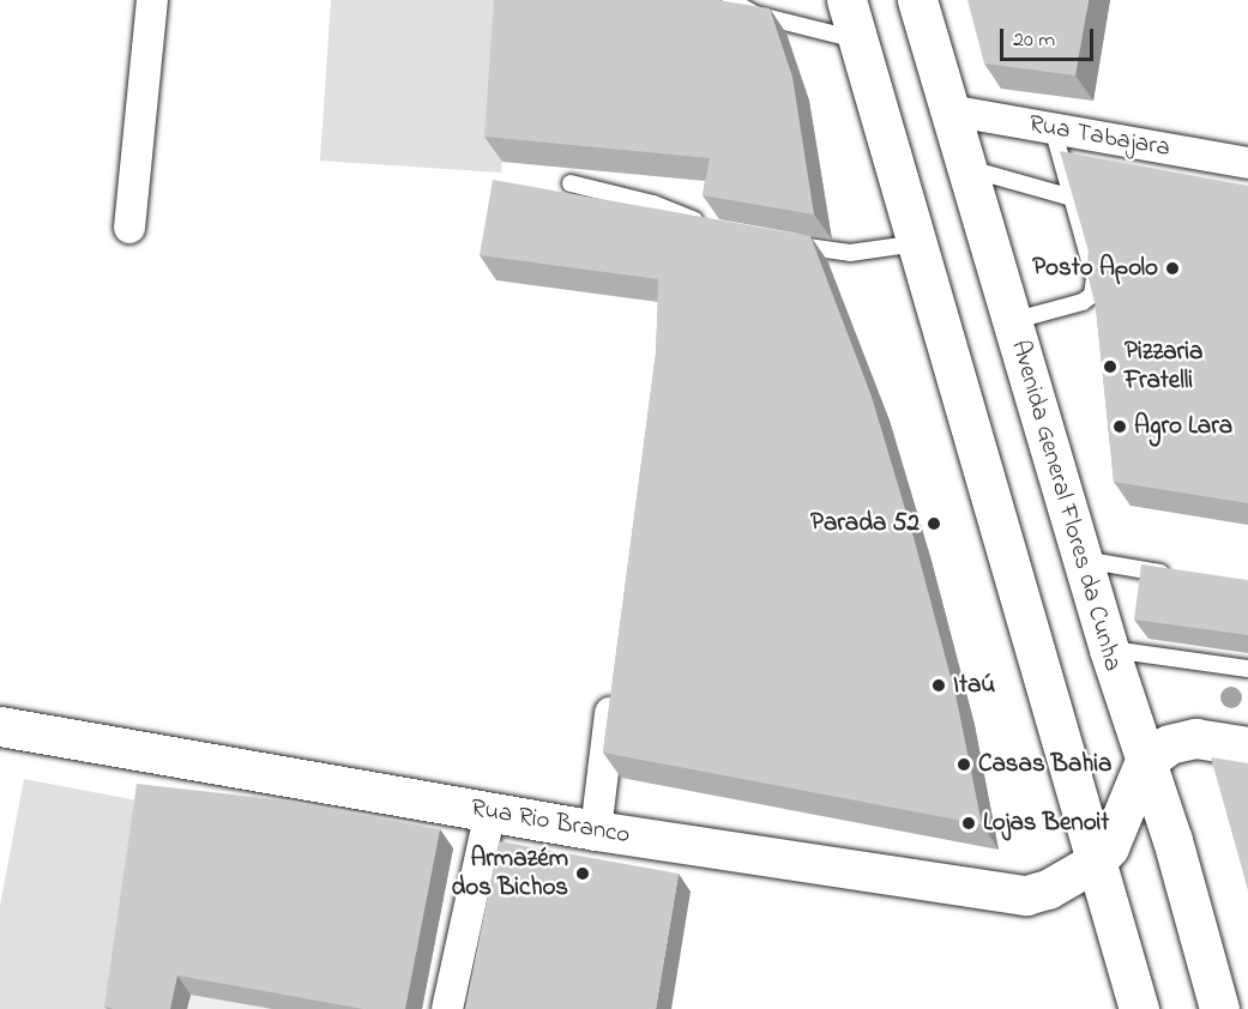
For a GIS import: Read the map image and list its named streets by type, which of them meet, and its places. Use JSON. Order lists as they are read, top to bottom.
{
  "streets": {
    "main road": ["Avenida General Flores da Cunha", "Rua Rio Branco"],
    "street": ["Rua Tabajara"]
  },
  "crossings": [
    ["Rua Tabajara", "Avenida General Flores da Cunha"]
  ],
  "places": [
    "Posto Apolo",
    "Pizzaria Fratelli",
    "Agro Lara",
    "Parada 52",
    "Itaú",
    "Casas Bahia",
    "Lojas Benoit",
    "Armazém dos Bichos"
  ],
  "scale_bar": "20 m"
}
